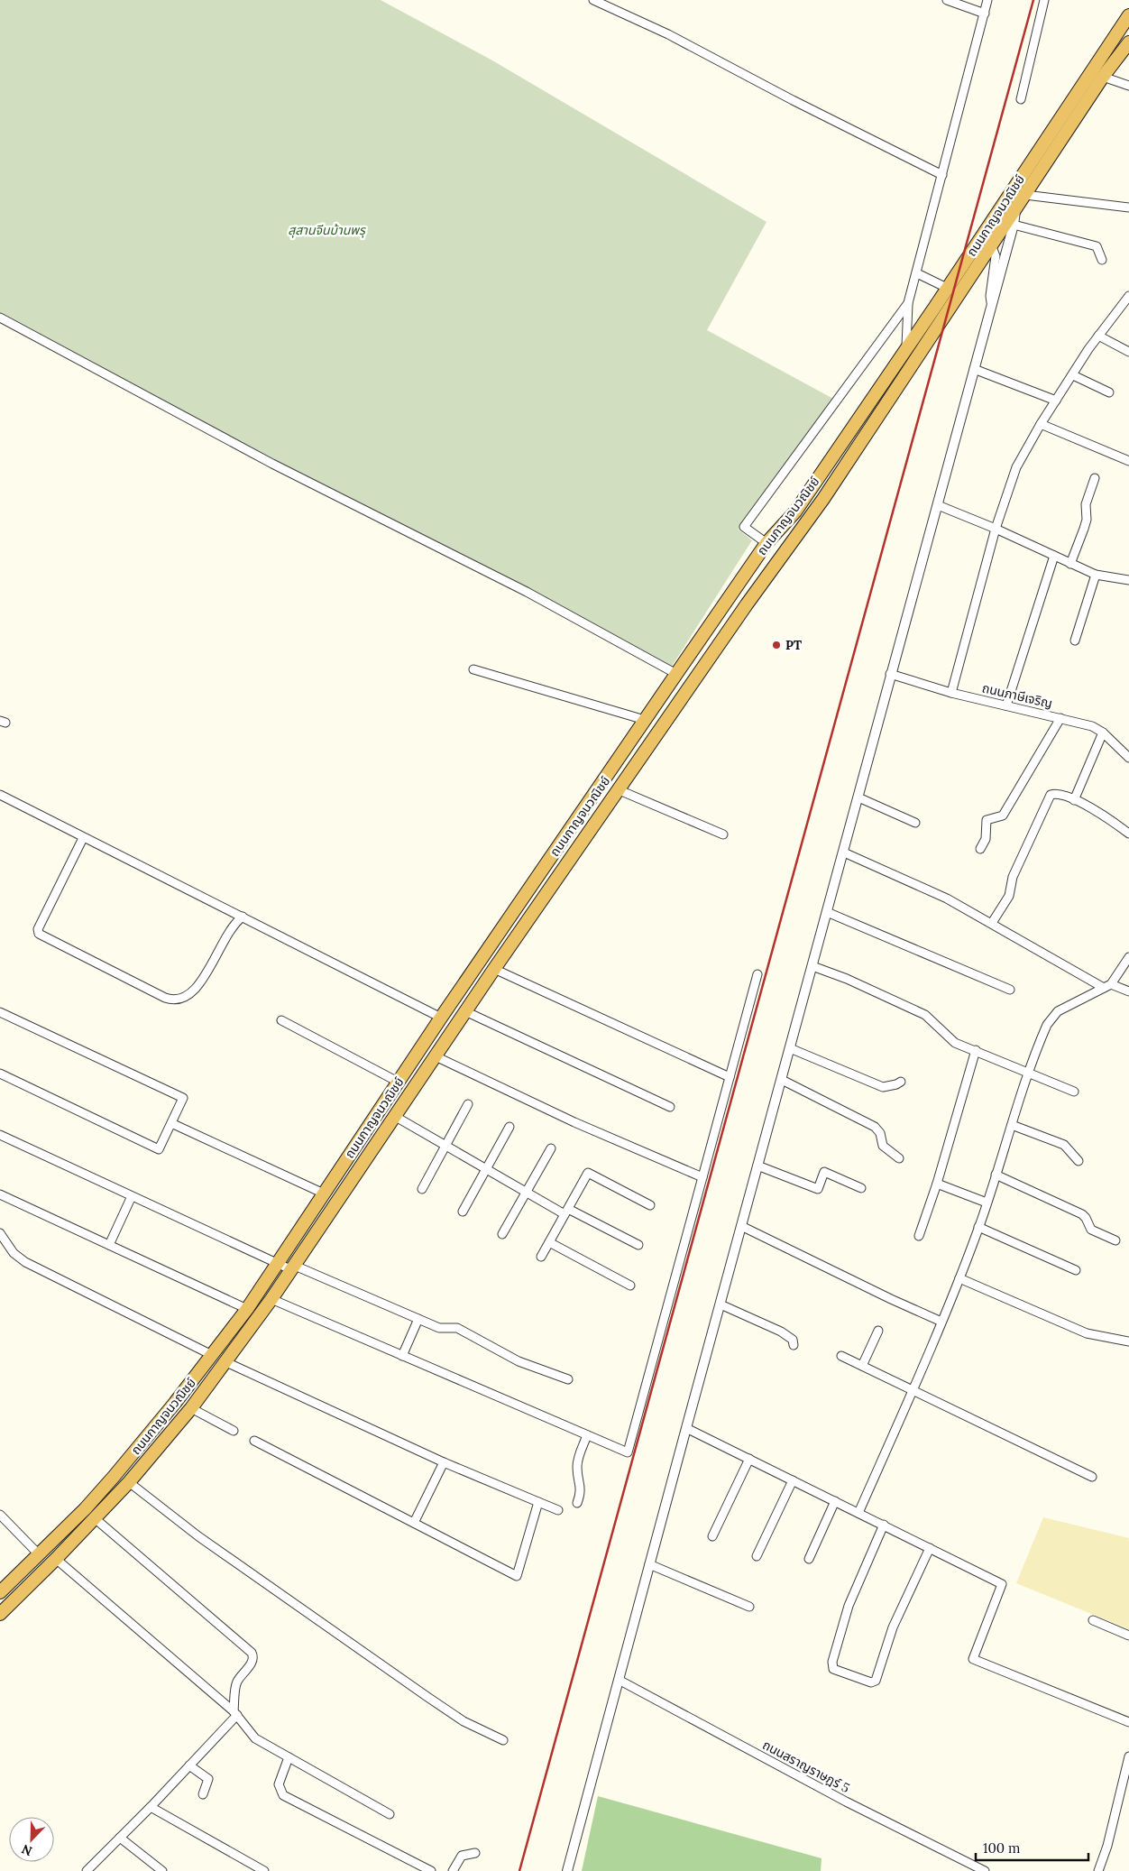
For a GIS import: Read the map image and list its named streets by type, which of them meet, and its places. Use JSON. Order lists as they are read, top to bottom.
{
  "streets": {
    "highway": ["ถนนกาญจนวณิชย์"],
    "street": ["ถนนภาษีเจริญ", "ถนนสราญราษฎร์ 5"]
  },
  "parks": ["สุสานจีนบ้านพรุ"],
  "places": ["PT"],
  "scale_bar": "100 m",
  "north": "bottom left"
}
